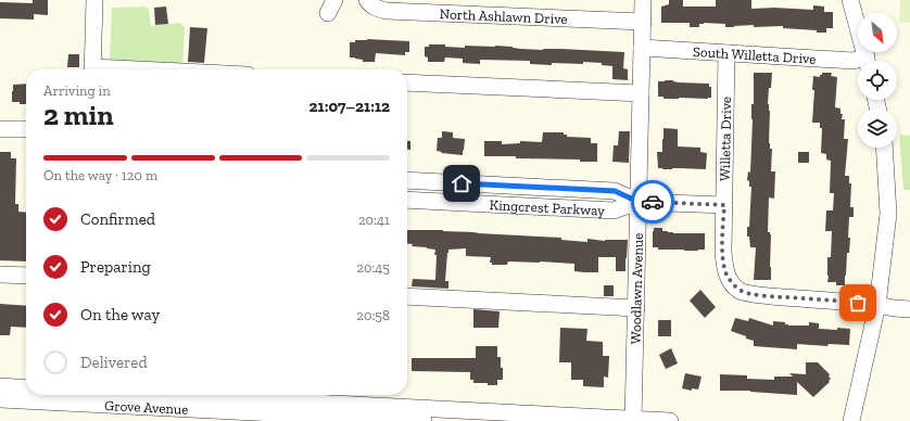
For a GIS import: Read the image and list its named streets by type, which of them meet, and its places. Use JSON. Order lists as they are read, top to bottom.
{
  "streets": {
    "street": [
      "North Ashlawn Drive",
      "South Willetta Drive",
      "Willetta Drive",
      "Kingcrest Parkway",
      "Woodlawn Avenue",
      "Grove Avenue"
    ]
  },
  "crossings": [
    ["North Ashlawn Drive", "Woodlawn Avenue"],
    ["South Willetta Drive", "Willetta Drive"],
    ["South Willetta Drive", "Woodlawn Avenue"],
    ["Willetta Drive", "Kingcrest Parkway"],
    ["Kingcrest Parkway", "Woodlawn Avenue"],
    ["Woodlawn Avenue", "Grove Avenue"]
  ],
  "north": "bottom right",
  "page": {
    "heading": ["2 min", "Arriving in", "21:07–21:12"],
    "bar": "On the way · 120 m",
    "list": [
      ["Confirmed", "20:41"],
      ["Preparing", "20:45"],
      ["On the way", "20:58"],
      "Delivered"
    ]
  }
}
